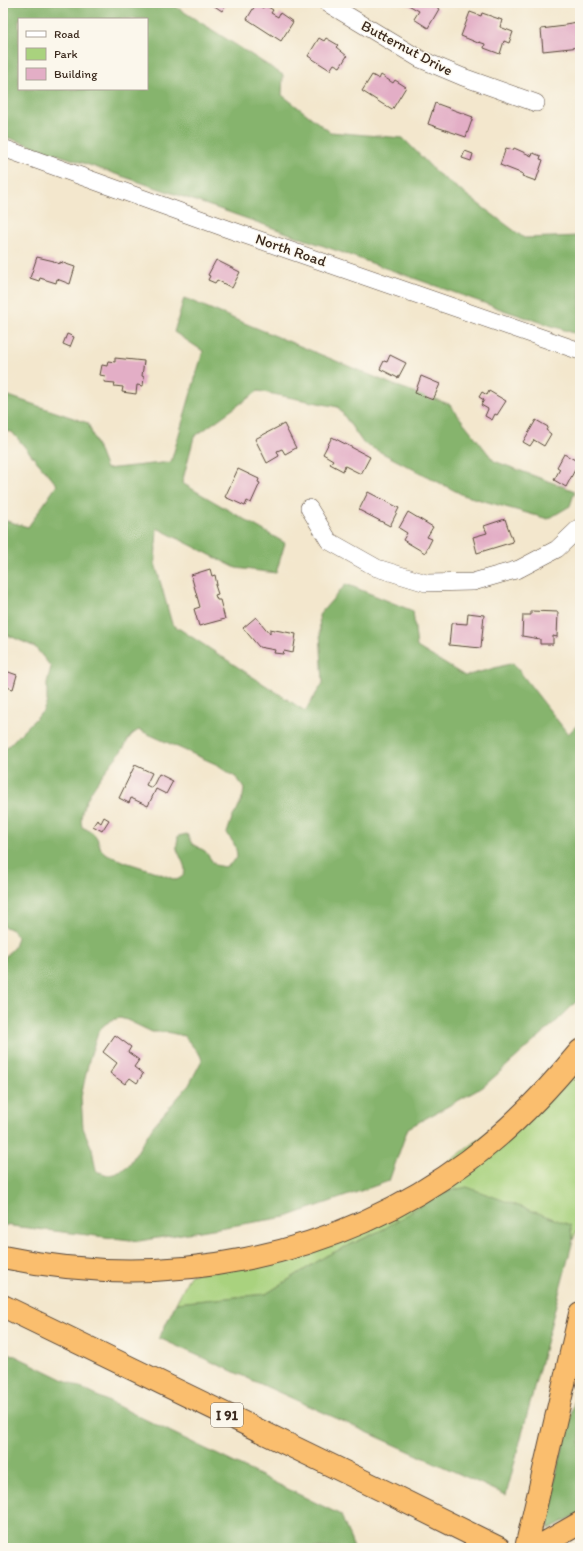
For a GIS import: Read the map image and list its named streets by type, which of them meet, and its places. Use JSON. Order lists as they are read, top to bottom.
{
  "streets": {
    "highway": ["I 91"],
    "street": ["Butternut Drive", "North Road"]
  },
  "legend": ["Road", "Park", "Building"]
}
